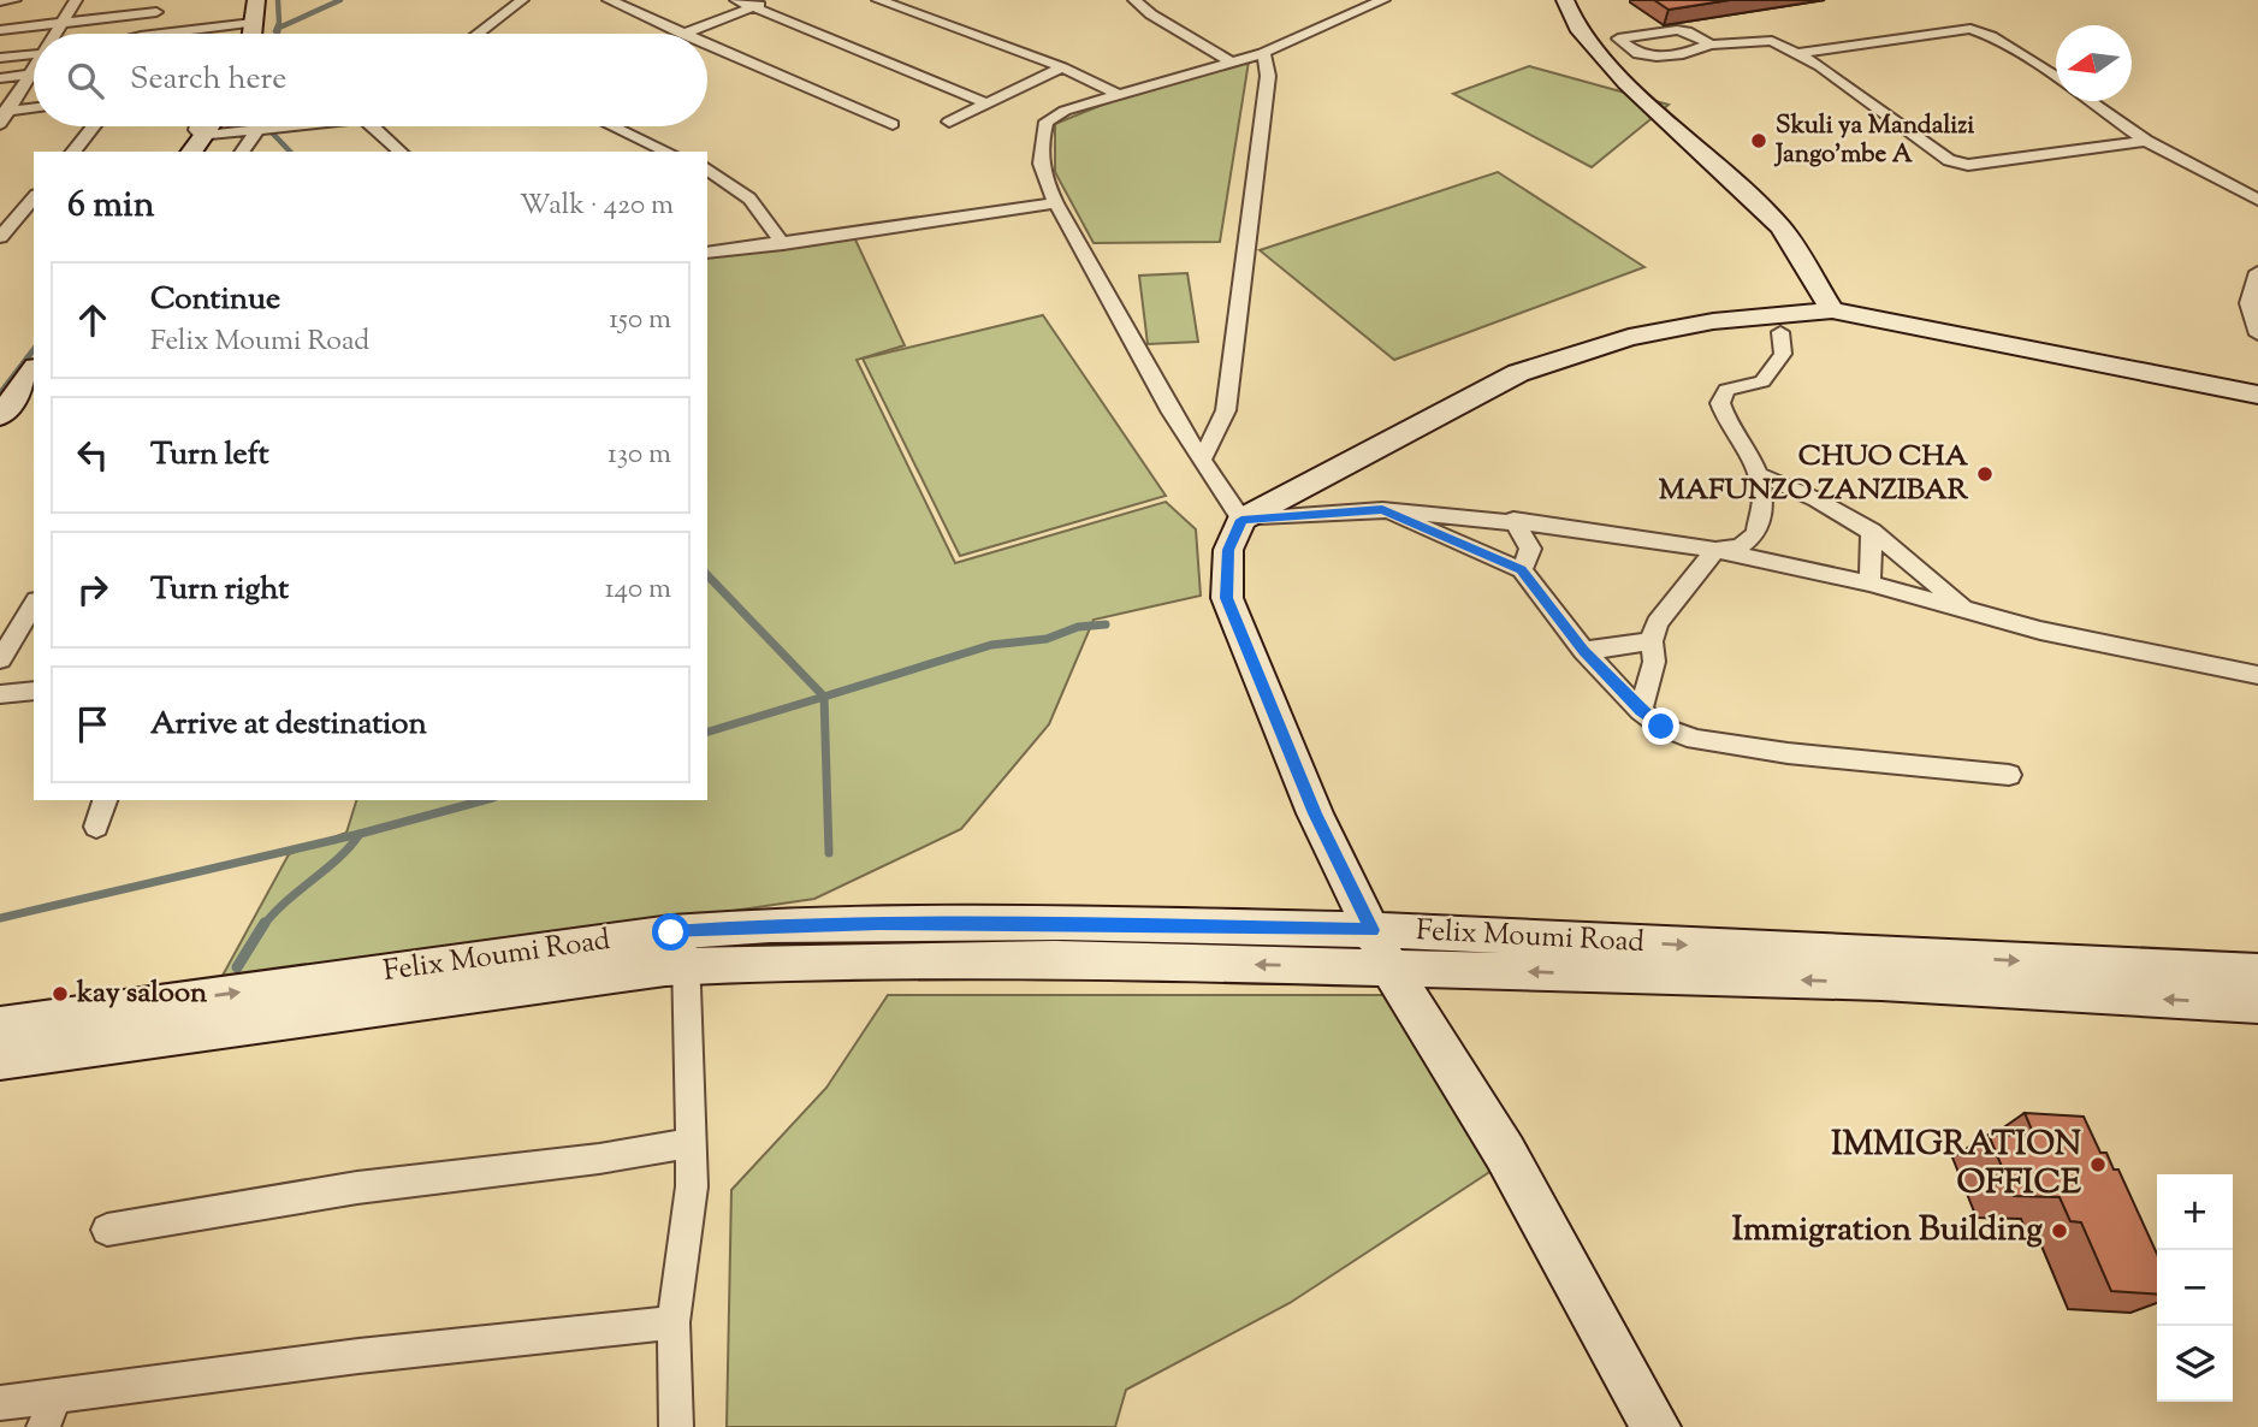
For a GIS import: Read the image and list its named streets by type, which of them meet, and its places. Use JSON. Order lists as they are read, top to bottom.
{
  "streets": {
    "main road": ["Felix Moumi Road"]
  },
  "places": [
    "Skuli ya Mandalizi Jango'mbe A",
    "CHUO CHA MAFUNZO ZANZIBAR",
    "kay saloon",
    "IMMIGRATION OFFICE",
    "Immigration Building"
  ],
  "north": "left",
  "page": {
    "search": "Search here",
    "heading": ["6 min", "Walk · 420 m"],
    "list": [
      ["Continue", "Felix Moumi Road", "150 m"],
      ["Turn left", "130 m"],
      ["Turn right", "140 m"],
      "Arrive at destination"
    ],
    "map_buttons": ["+", "−"]
  }
}
